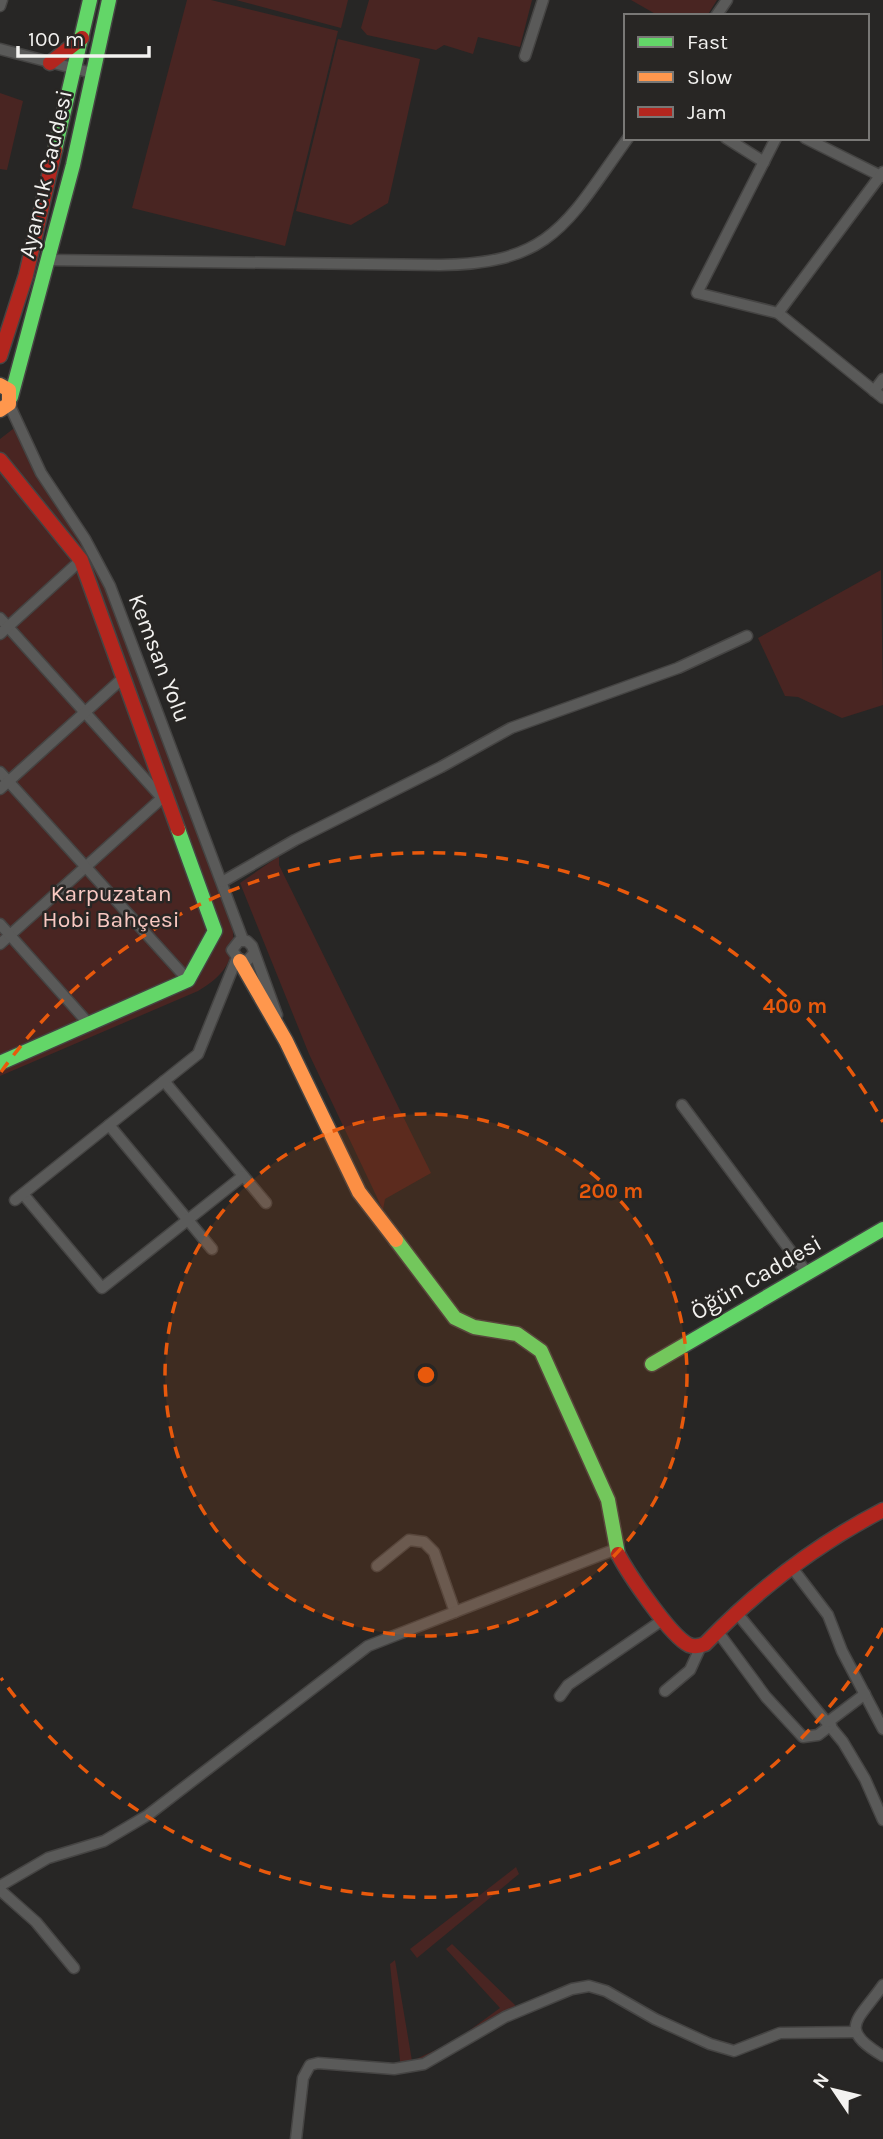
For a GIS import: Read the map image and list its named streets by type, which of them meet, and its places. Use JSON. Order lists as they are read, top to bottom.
{
  "streets": {
    "street": ["Ayancık Caddesi", "Kemsan Yolu", "Öğün Caddesi"]
  },
  "crossings": [
    ["Ayancık Caddesi", "Kemsan Yolu"]
  ],
  "parks": ["Karpuzatan Hobi Bahçesi"],
  "legend": ["Fast", "Slow", "Jam"],
  "scale_bar": "100 m",
  "north": "top left",
  "rings": ["400 m", "200 m"]
}
